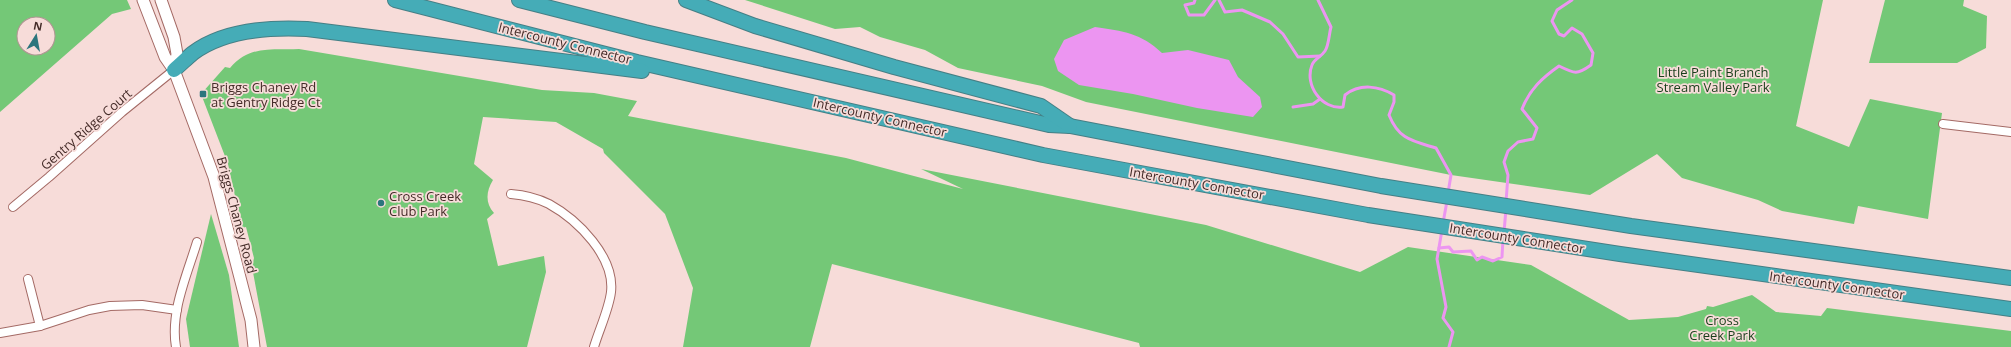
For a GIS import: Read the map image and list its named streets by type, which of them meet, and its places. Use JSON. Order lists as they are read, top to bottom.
{
  "streets": {
    "highway": ["Intercounty Connector"],
    "main road": ["Briggs Chaney Road"],
    "street": ["Gentry Ridge Court"]
  },
  "crossings": [
    ["Gentry Ridge Court", "Briggs Chaney Road"]
  ],
  "parks": ["Little Paint Branch Stream Valley Park", "Cross Creek Park"],
  "places": {
    "transit": ["Briggs Chaney Rd at Gentry Ridge Ct"],
    "other": ["Cross Creek Club Park"]
  },
  "north": "top"
}
